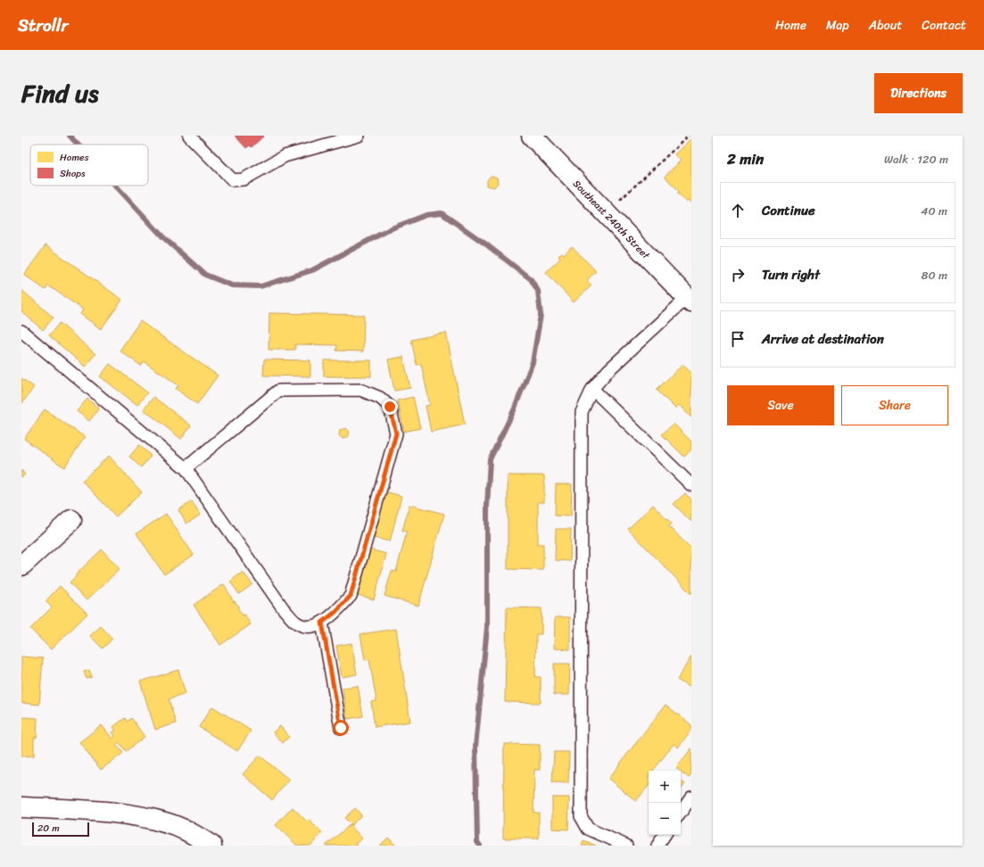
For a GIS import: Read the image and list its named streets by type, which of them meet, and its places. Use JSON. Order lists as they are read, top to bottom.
{
  "streets": {
    "street": ["Southeast 240th Street"]
  },
  "legend": ["Homes", "Shops"],
  "scale_bar": "20 m",
  "page": {
    "header": "Strollr",
    "nav": [
      "Home",
      "Map",
      "About",
      "Contact"
    ],
    "title": "Find us",
    "buttons": [
      "Directions",
      ["Save", "Share"]
    ],
    "heading": ["2 min", "Walk · 120 m"],
    "list": [
      ["Continue", "40 m"],
      ["Turn right", "80 m"],
      "Arrive at destination"
    ],
    "map_buttons": ["+", "−"],
    "scale": "20 m"
  }
}
